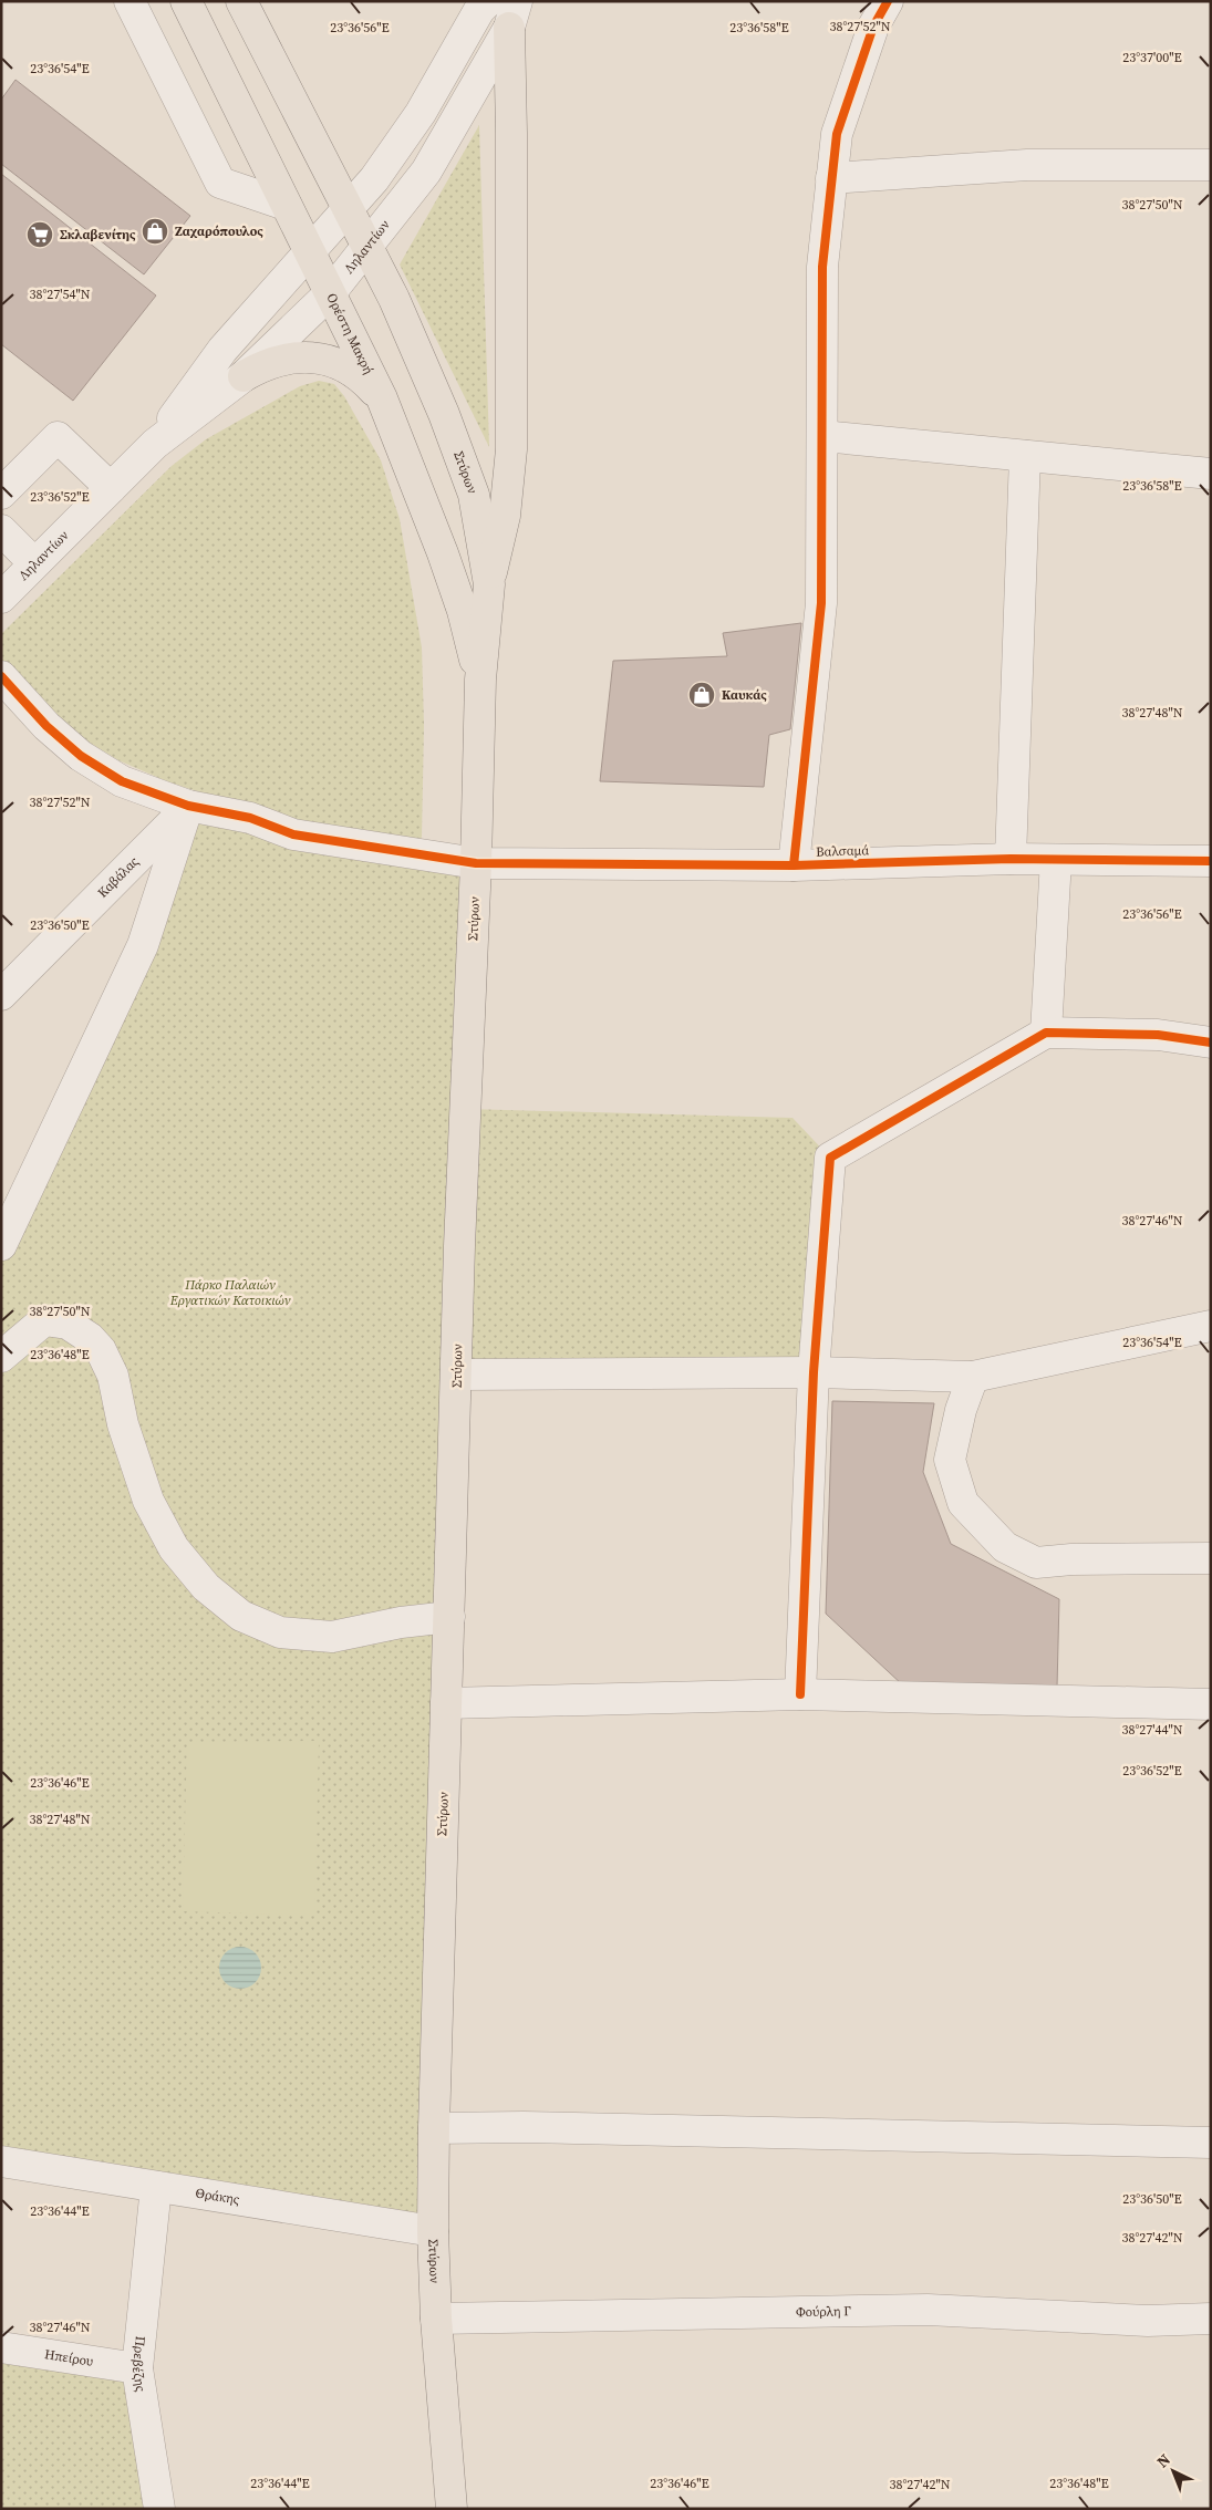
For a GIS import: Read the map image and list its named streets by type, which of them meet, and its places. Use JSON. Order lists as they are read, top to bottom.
{
  "streets": {
    "main road": ["Ορέστη Μακρή", "Στύρων"],
    "street": [
      "Ληλαντίων",
      "Βαλσαμά",
      "Καβάλας",
      "Θράκης",
      "Φούρλη Γ",
      "Ηπείρου",
      "Πρεβέζης"
    ]
  },
  "crossings": [
    ["Ληλαντίων", "Ορέστη Μακρή"],
    ["Ληλαντίων", "Στύρων"],
    ["Ορέστη Μακρή", "Στύρων"],
    ["Στύρων", "Βαλσαμά"],
    ["Στύρων", "Θράκης"],
    ["Στύρων", "Φούρλη Γ"],
    ["Βαλσαμά", "Καβάλας"],
    ["Θράκης", "Πρεβέζης"],
    ["Ηπείρου", "Πρεβέζης"]
  ],
  "parks": ["Πάρκο Παλαιών Εργατικών Κατοικιών"],
  "places": {
    "shop": ["Ζαχαρόπουλος", "Καυκάς"],
    "supermarket": ["Σκλαβενίτης"]
  },
  "north": "top left",
  "coordinates": [
    "38°27'52\"N",
    "23°36'56\"E",
    "23°36'58\"E",
    "23°37'00\"E",
    "23°36'54\"E",
    "38°27'50\"N",
    "38°27'54\"N",
    "23°36'52\"E",
    "38°27'48\"N",
    "23°36'50\"E",
    "38°27'46\"N",
    "23°36'48\"E",
    "38°27'44\"N",
    "23°36'46\"E",
    "23°36'44\"E",
    "38°27'42\"N"
  ]
}
